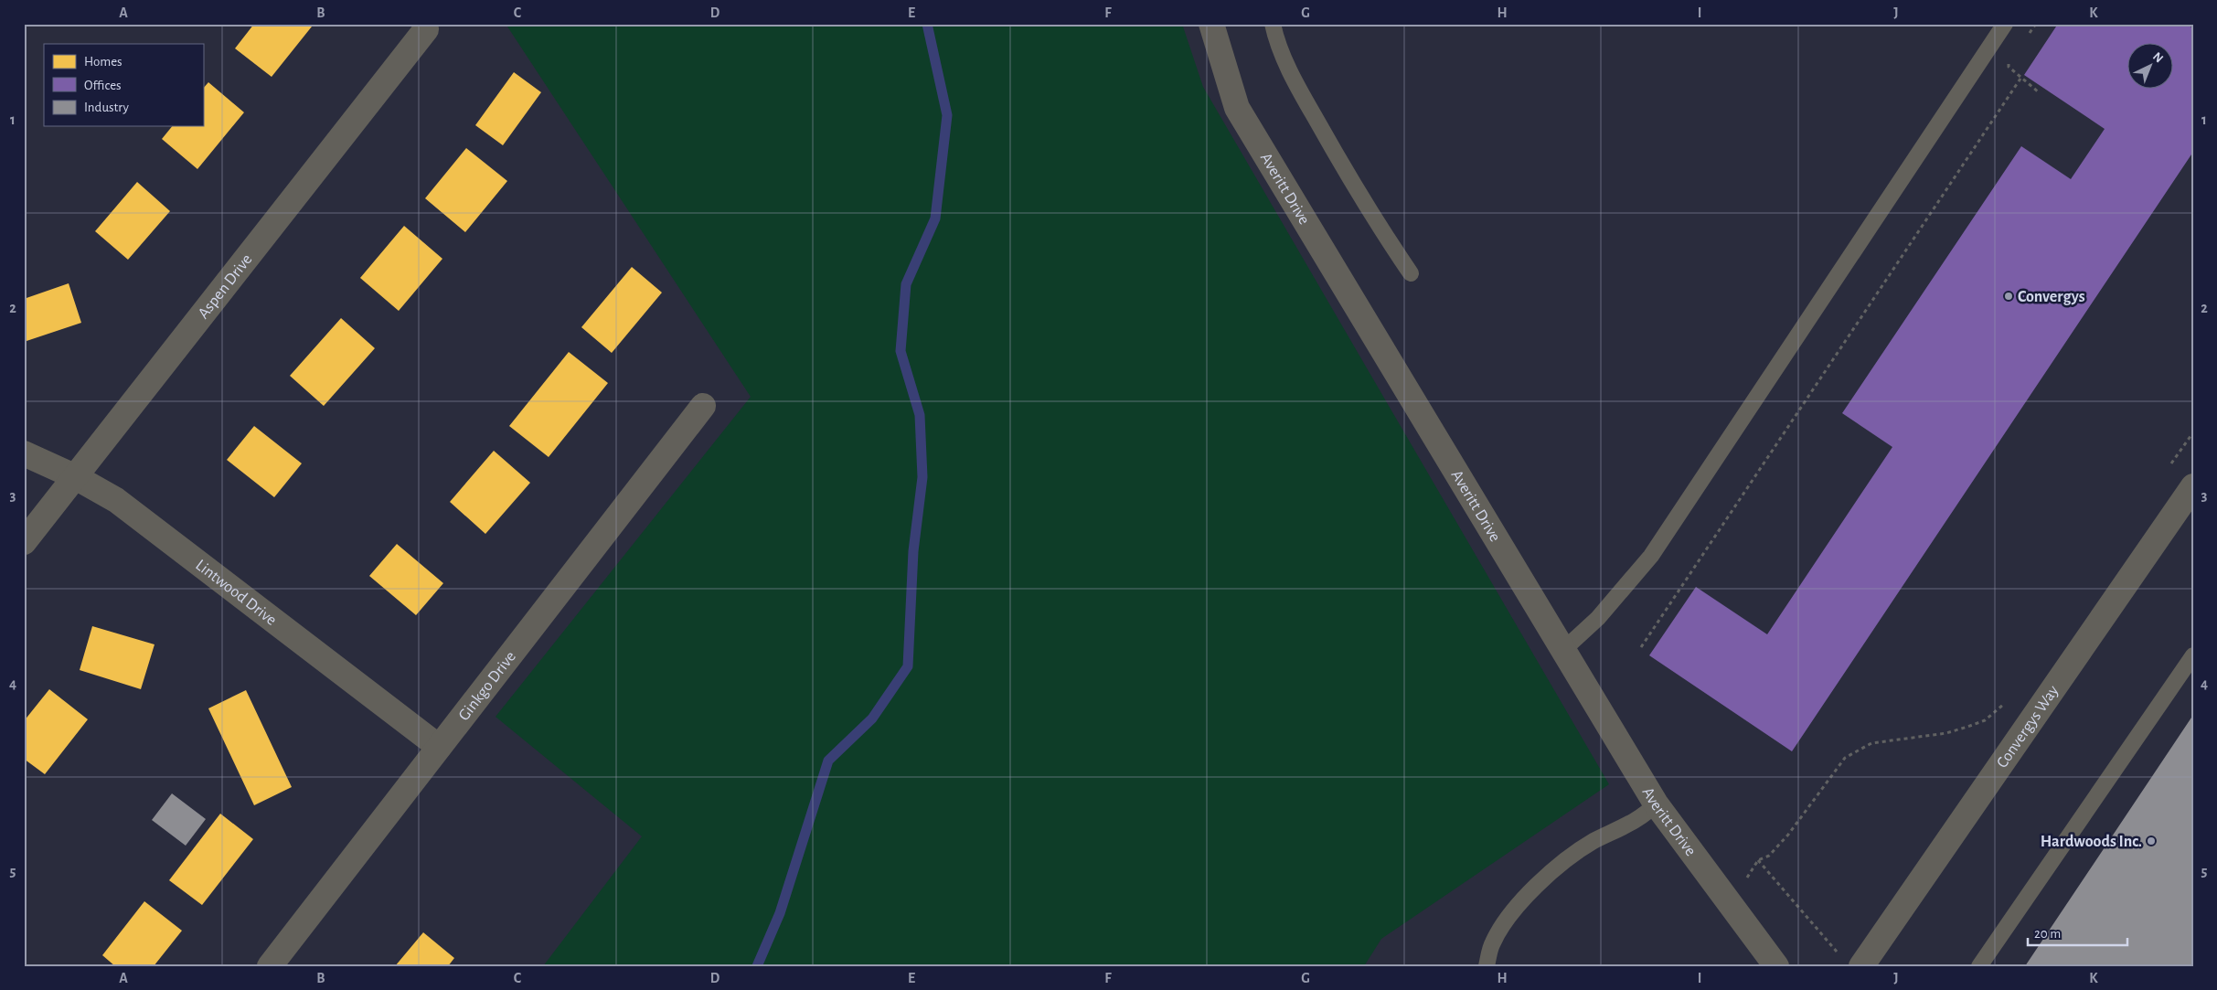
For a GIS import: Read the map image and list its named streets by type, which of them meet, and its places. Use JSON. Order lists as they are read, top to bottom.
{
  "streets": {
    "street": [
      "Averitt Drive",
      "Aspen Drive",
      "Lintwood Drive",
      "Ginkgo Drive",
      "Convergys Way"
    ]
  },
  "crossings": [
    ["Aspen Drive", "Lintwood Drive"],
    ["Lintwood Drive", "Ginkgo Drive"]
  ],
  "places": ["Convergys", "Hardwoods Inc."],
  "legend": ["Homes", "Offices", "Industry"],
  "scale_bar": "20 m",
  "north": "top right",
  "grid": {
    "columns": [
      "A",
      "B",
      "C",
      "D",
      "E",
      "F",
      "G",
      "H",
      "I",
      "J",
      "K"
    ],
    "rows": [
      "1",
      "2",
      "3",
      "4",
      "5"
    ]
  }
}
